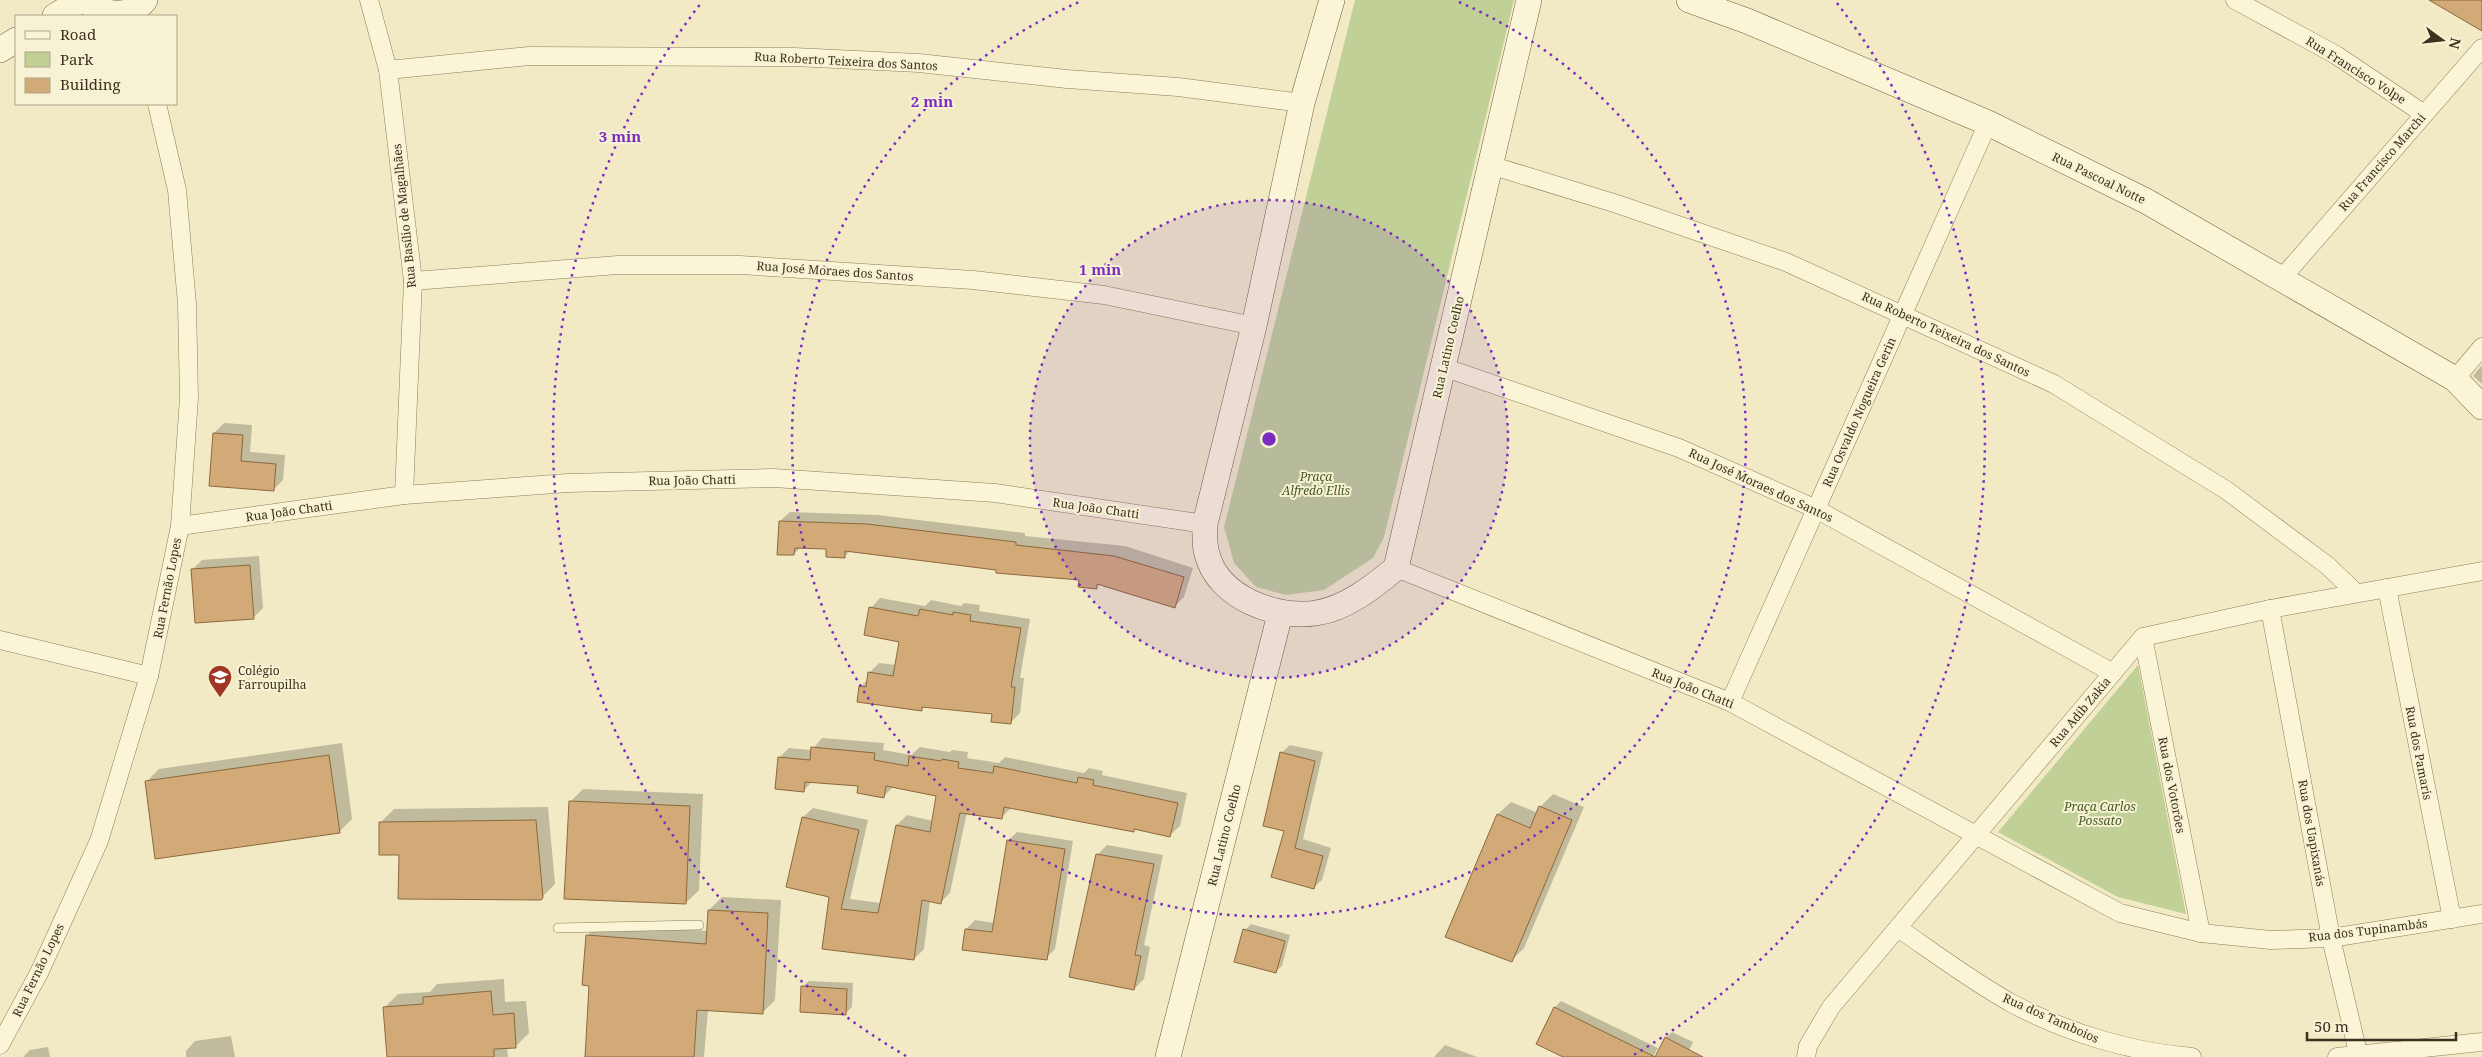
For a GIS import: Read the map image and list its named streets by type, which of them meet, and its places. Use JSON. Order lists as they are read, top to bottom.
{
  "streets": {
    "street": [
      "Rua Roberto Teixeira dos Santos",
      "Rua Francisco Volpe",
      "Rua Francisco Marchi",
      "Rua Pascoal Notte",
      "Rua Basílio de Magalhães",
      "Rua José Moraes dos Santos",
      "Rua Latino Coelho",
      "Rua Osvaldo Nogueira Gerin",
      "Rua João Chatti",
      "Rua Fernão Lopes",
      "Rua Adib Zakia",
      "Rua dos Pamaris",
      "Rua dos Votorões",
      "Rua dos Uapixanás",
      "Rua dos Tupinambás",
      "Rua dos Tamboios"
    ]
  },
  "crossings": [
    ["Rua Roberto Teixeira dos Santos", "Rua Basílio de Magalhães"],
    ["Rua Roberto Teixeira dos Santos", "Rua Latino Coelho"],
    ["Rua Roberto Teixeira dos Santos", "Rua Osvaldo Nogueira Gerin"],
    ["Rua Francisco Volpe", "Rua Francisco Marchi"],
    ["Rua Francisco Marchi", "Rua Pascoal Notte"],
    ["Rua Pascoal Notte", "Rua Osvaldo Nogueira Gerin"],
    ["Rua Basílio de Magalhães", "Rua José Moraes dos Santos"],
    ["Rua Basílio de Magalhães", "Rua João Chatti"],
    ["Rua José Moraes dos Santos", "Rua Latino Coelho"],
    ["Rua José Moraes dos Santos", "Rua Osvaldo Nogueira Gerin"],
    ["Rua José Moraes dos Santos", "Rua Adib Zakia"],
    ["Rua Latino Coelho", "Rua João Chatti"],
    ["Rua Osvaldo Nogueira Gerin", "Rua João Chatti"],
    ["Rua João Chatti", "Rua Fernão Lopes"],
    ["Rua João Chatti", "Rua Adib Zakia"],
    ["Rua João Chatti", "Rua dos Tupinambás"],
    ["Rua Adib Zakia", "Rua dos Votorões"],
    ["Rua Adib Zakia", "Rua dos Tupinambás"],
    ["Rua Adib Zakia", "Rua dos Tamboios"],
    ["Rua dos Pamaris", "Rua dos Tupinambás"],
    ["Rua dos Votorões", "Rua dos Tupinambás"],
    ["Rua dos Uapixanás", "Rua dos Tupinambás"]
  ],
  "parks": ["Praça Alfredo Ellis", "Praça Carlos Possato"],
  "places": {
    "school or university": ["Colégio Farroupilha"]
  },
  "legend": ["Road", "Park", "Building"],
  "scale_bar": "50 m",
  "north": "right",
  "rings": ["2 min", "3 min", "1 min"]
}
